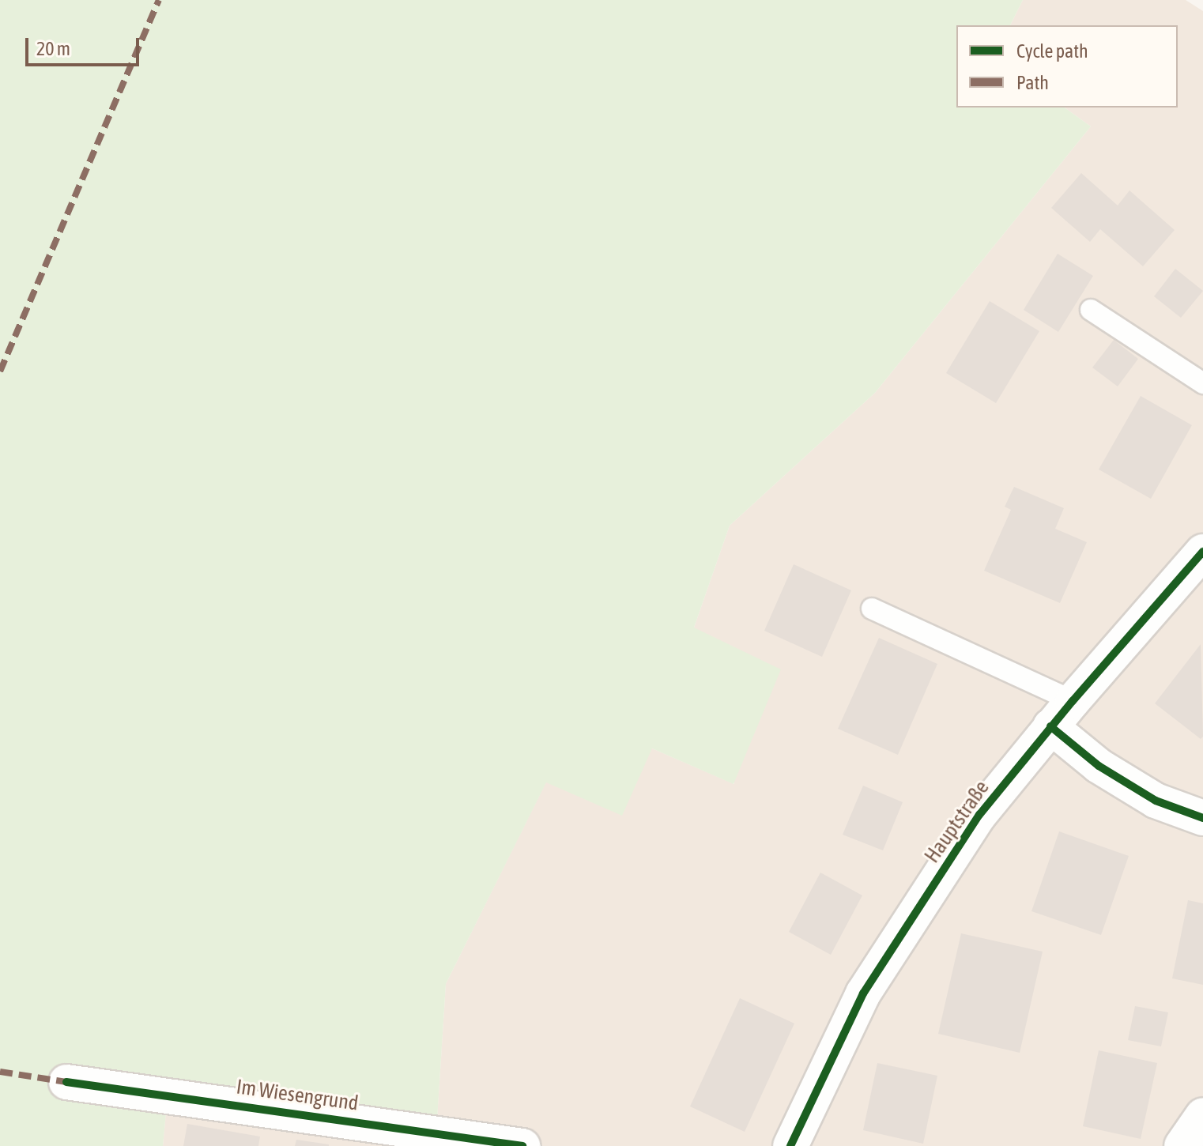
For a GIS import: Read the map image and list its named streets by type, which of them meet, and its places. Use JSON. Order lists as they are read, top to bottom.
{
  "streets": {
    "street": ["Hauptstraße", "Im Wiesengrund"]
  },
  "legend": ["Cycle path", "Path"],
  "scale_bar": "20 m"
}
